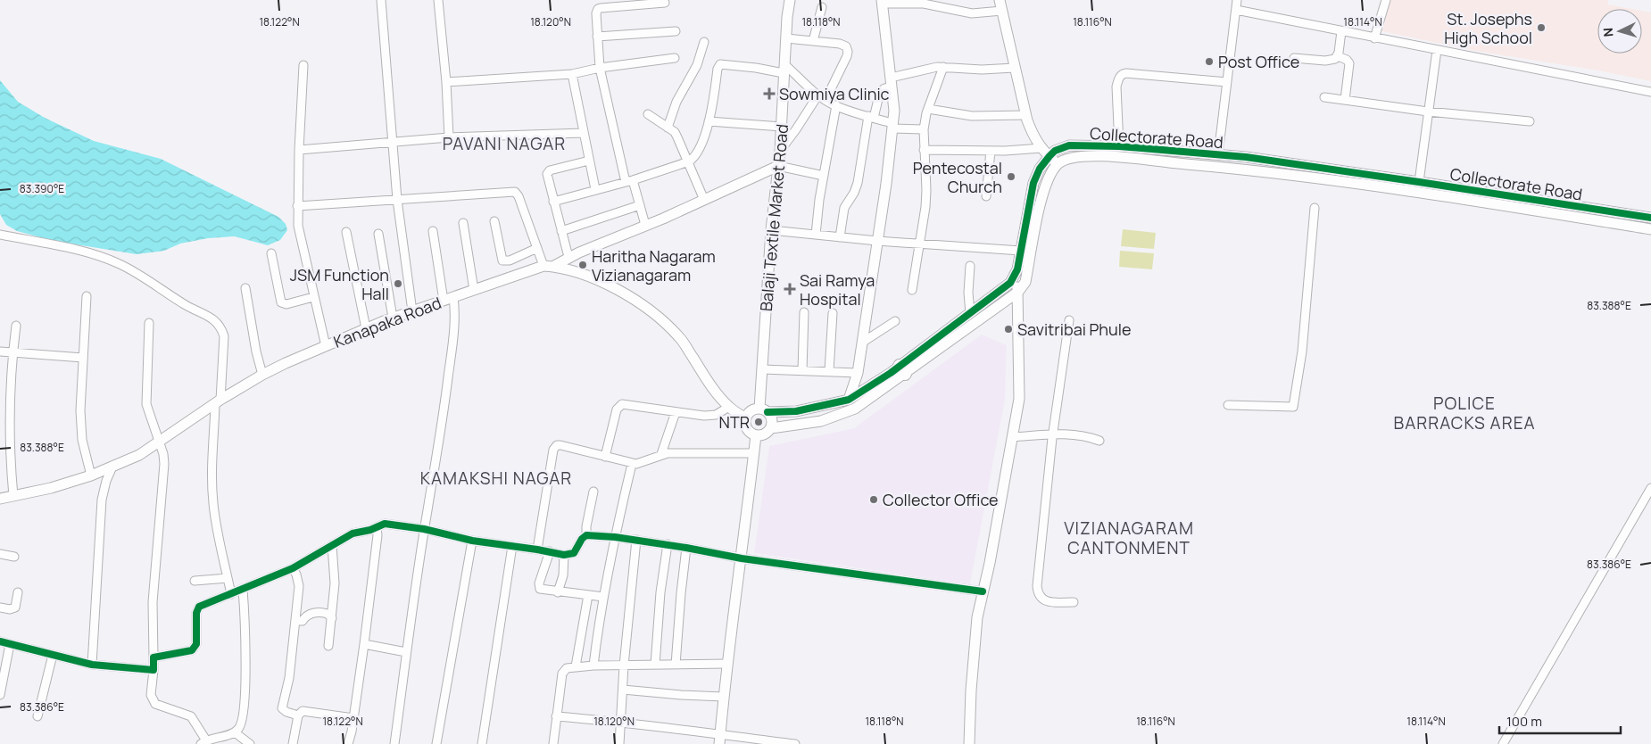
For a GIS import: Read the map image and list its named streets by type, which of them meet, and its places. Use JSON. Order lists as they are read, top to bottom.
{
  "streets": {
    "street": ["Collectorate Road", "Balaji Textile Market Road", "Kanapaka Road"]
  },
  "crossings": [
    ["Collectorate Road", "Balaji Textile Market Road"],
    ["Balaji Textile Market Road", "Kanapaka Road"]
  ],
  "districts": [
    "PAVANI NAGAR",
    "POLICE BARRACKS AREA",
    "KAMAKSHI NAGAR",
    "VIZIANAGARAM CANTONMENT"
  ],
  "places": {
    "other": [
      "St. Josephs High School",
      "Post Office",
      "Pentecostal Church",
      "Haritha Nagaram Vizianagaram",
      "JSM Function Hall",
      "Savitribai Phule",
      "NTR",
      "Collector Office"
    ],
    "health": ["Sowmiya Clinic", "Sai Ramya Hospital"]
  },
  "scale_bar": "100 m",
  "north": "left",
  "coordinates": [
    "18.122°N",
    "18.120°N",
    "18.118°N",
    "18.116°N",
    "18.114°N",
    "83.390°E",
    "83.388°E",
    "83.386°E"
  ]
}
